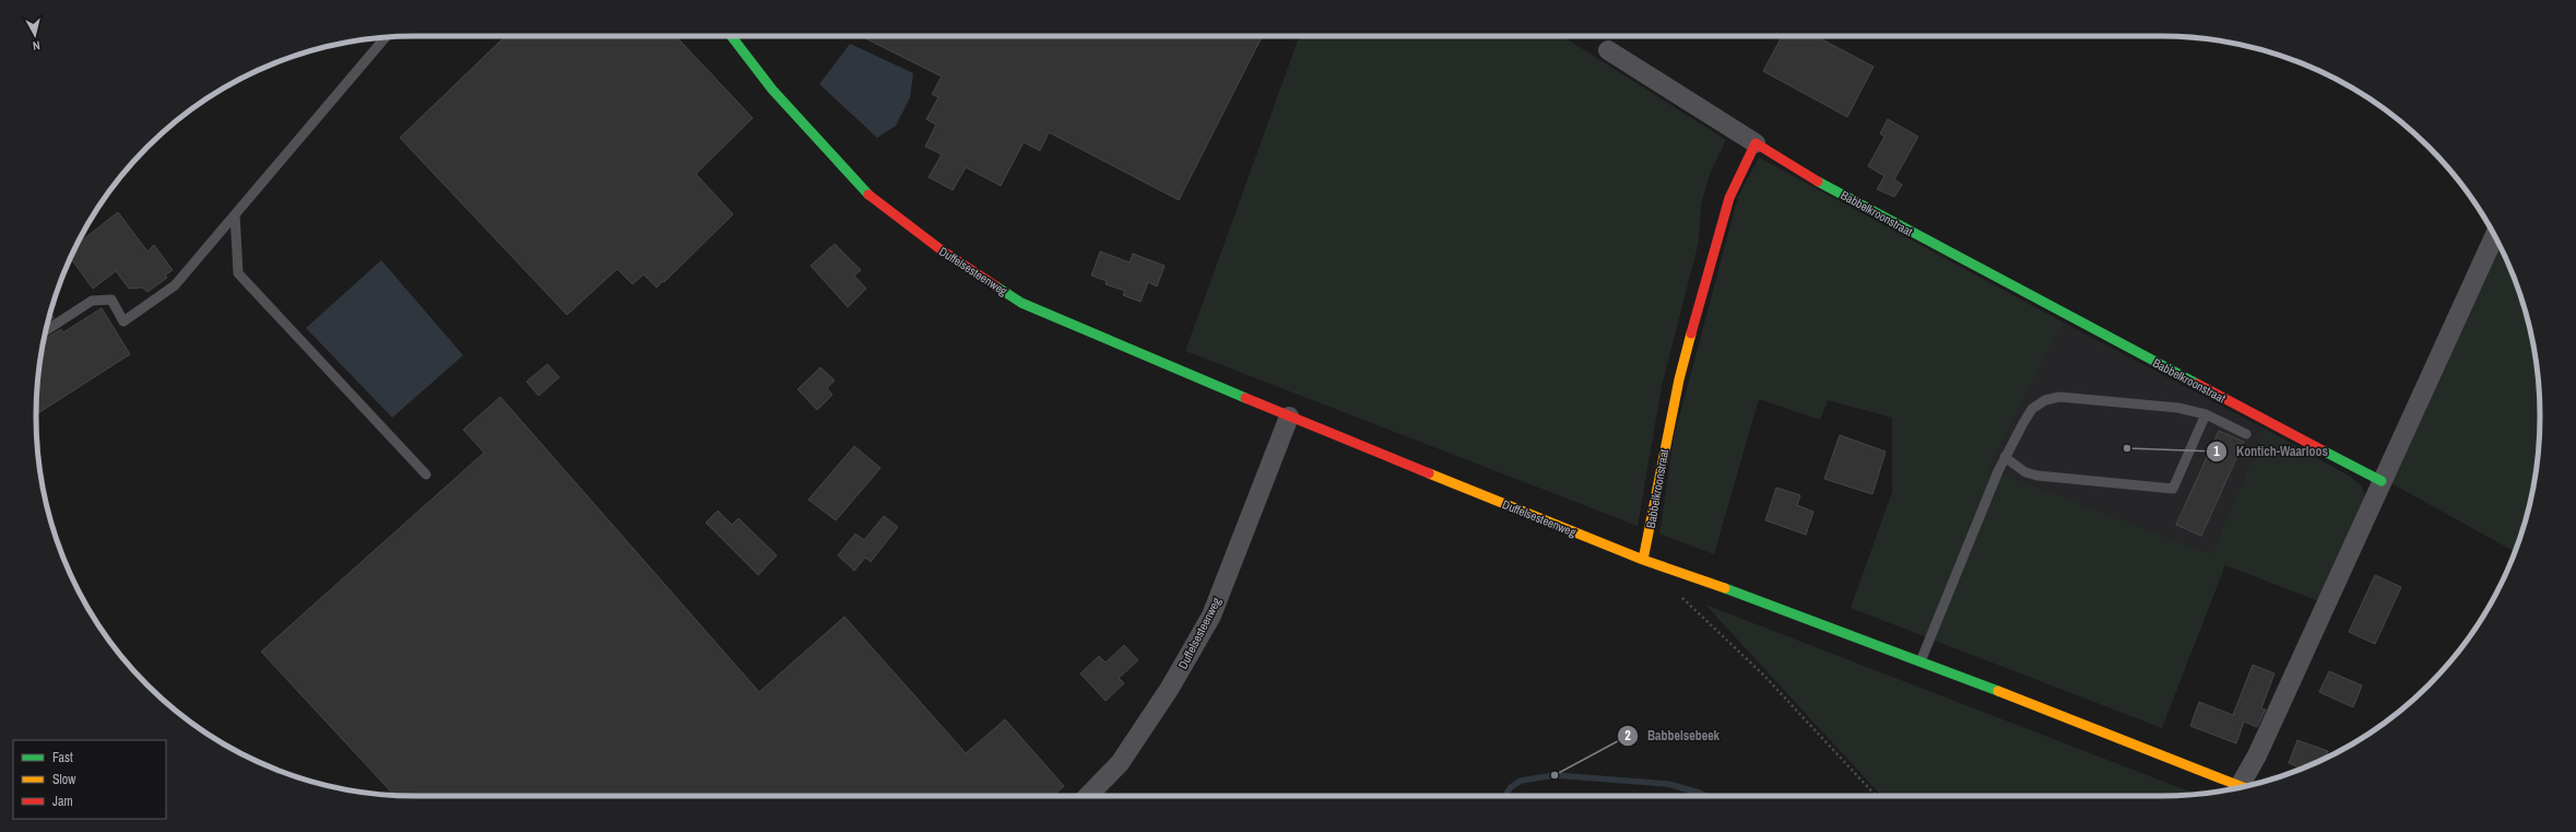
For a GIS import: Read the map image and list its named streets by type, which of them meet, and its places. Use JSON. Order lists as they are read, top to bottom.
{
  "streets": {
    "street": ["Babbelkroonstraat", "Duffelsesteenweg"]
  },
  "crossings": [
    ["Babbelkroonstraat", "Duffelsesteenweg"]
  ],
  "places": ["Kontich-Waarloos", "Babbelsebeek"],
  "legend": ["Fast", "Slow", "Jam"],
  "north": "bottom"
}
